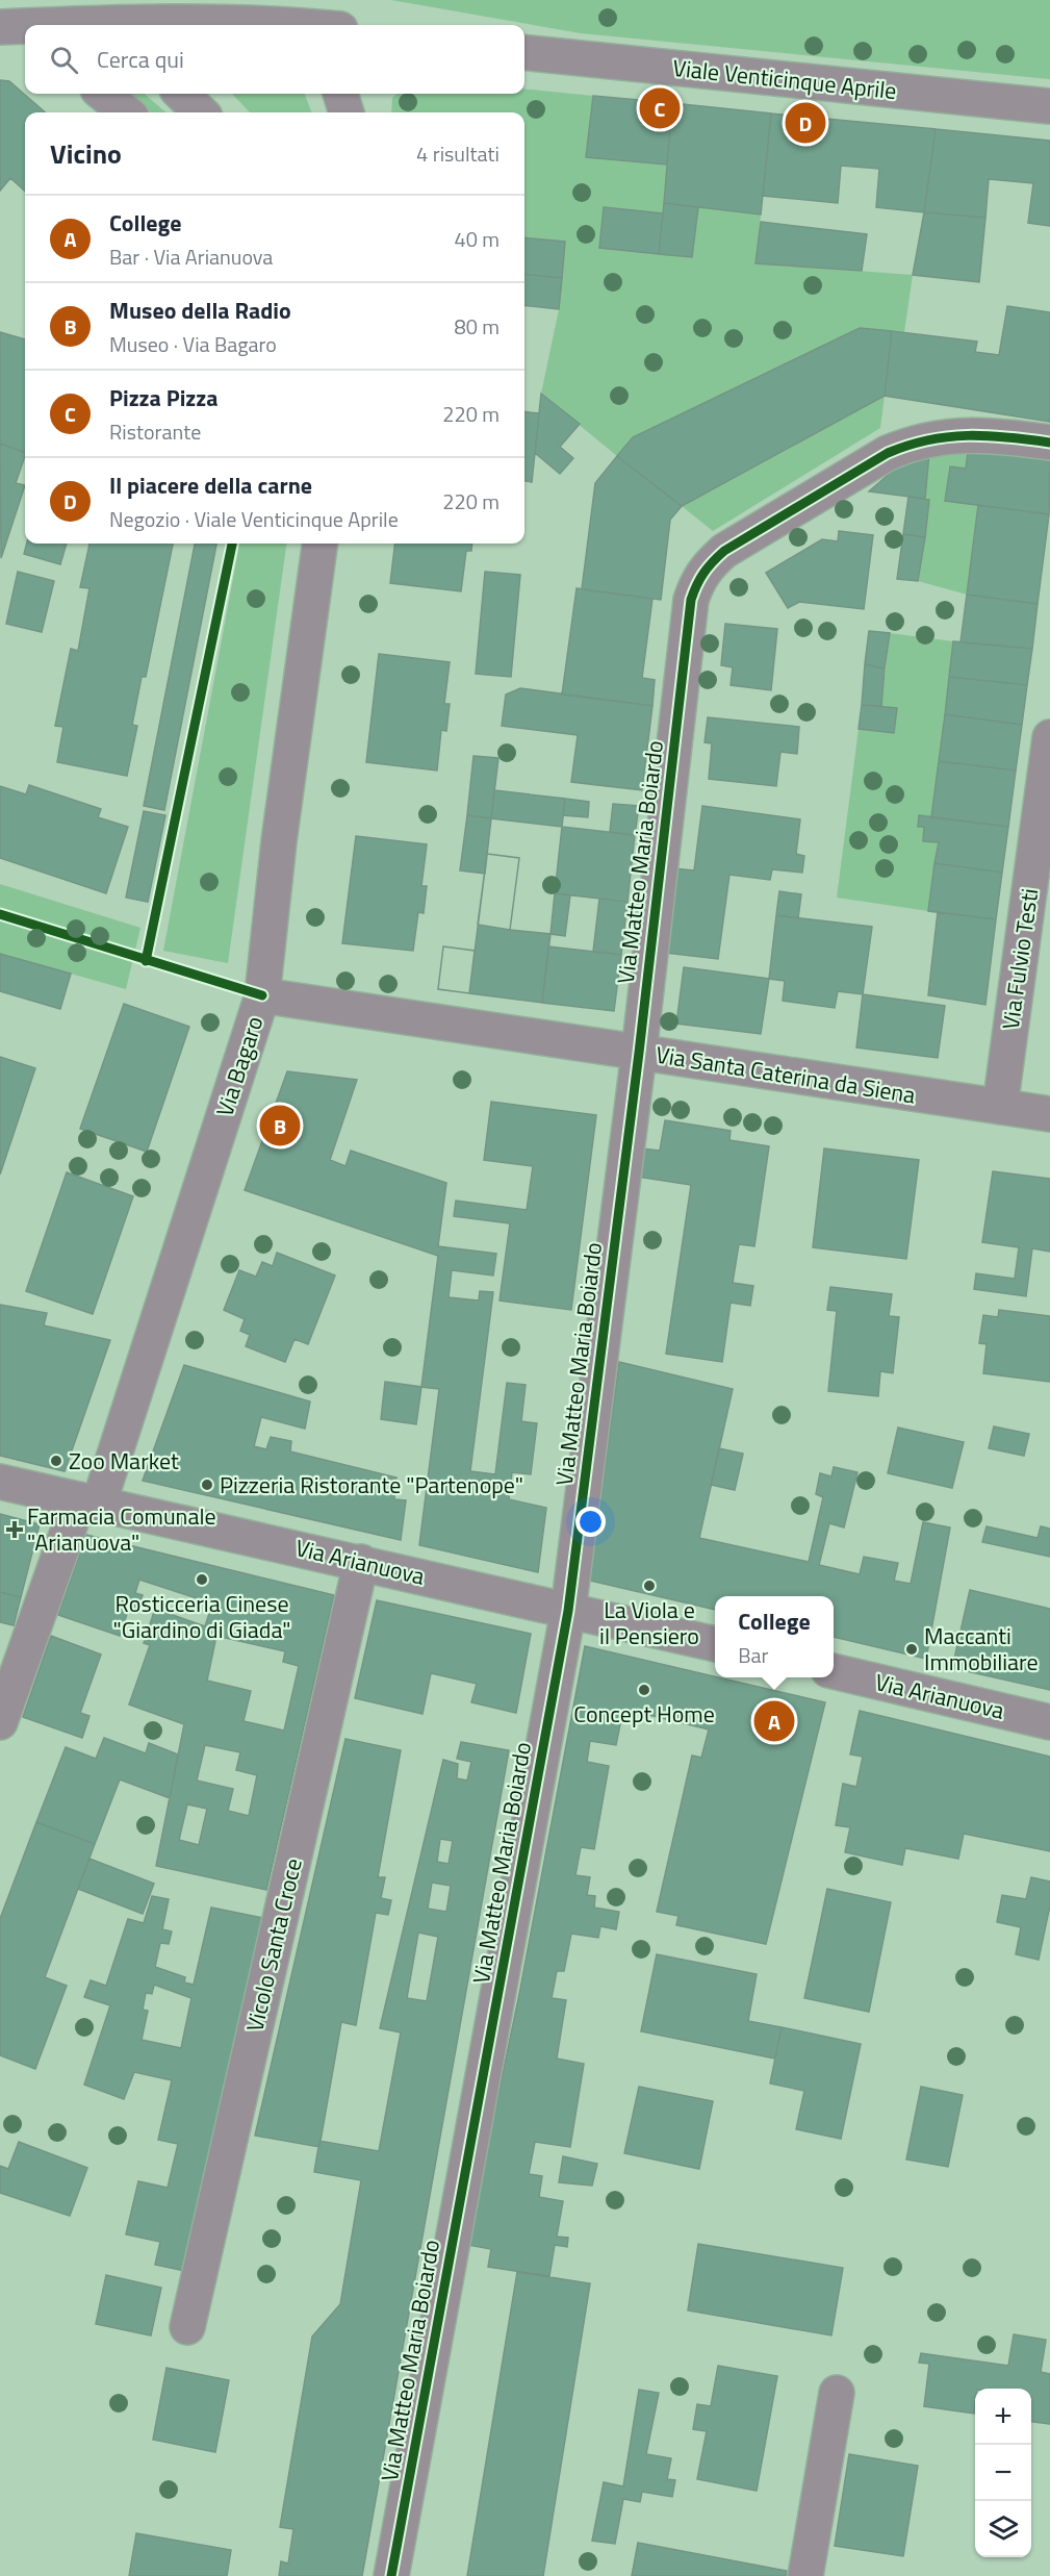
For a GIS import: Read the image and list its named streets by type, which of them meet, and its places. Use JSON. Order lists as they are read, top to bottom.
{
  "streets": {
    "street": [
      "Viale Venticinque Aprile",
      "Via Matteo Maria Boiardo",
      "Via Fulvio Testi",
      "Via Bagaro",
      "Via Santa Caterina da Siena",
      "Via Arianuova",
      "Vicolo Santa Croce"
    ]
  },
  "crossings": [
    ["Via Matteo Maria Boiardo", "Via Santa Caterina da Siena"],
    ["Via Matteo Maria Boiardo", "Via Arianuova"],
    ["Via Fulvio Testi", "Via Santa Caterina da Siena"],
    ["Via Bagaro", "Via Santa Caterina da Siena"],
    ["Via Bagaro", "Via Arianuova"],
    ["Via Arianuova", "Vicolo Santa Croce"]
  ],
  "places": {
    "other": [
      "Zoo Market",
      "Pizzeria Ristorante \"Partenope\"",
      "Rosticceria Cinese \"Giardino di Giada\"",
      "La Viola e il Pensiero",
      "Maccanti Immobiliare",
      "Concept Home"
    ],
    "health": ["Farmacia Comunale \"Arianuova\""]
  },
  "page": {
    "search": "Cerca qui",
    "pins": [
      "C",
      "D",
      "B",
      "A"
    ],
    "heading": ["Vicino", "4 risultati"],
    "list": [
      {
        "mark": "A",
        "name": "College",
        "note": "Bar · Via Arianuova",
        "value": "40 m"
      },
      {
        "mark": "B",
        "name": "Museo della Radio",
        "note": "Museo · Via Bagaro",
        "value": "80 m"
      },
      {
        "mark": "C",
        "name": "Pizza Pizza",
        "note": "Ristorante",
        "value": "220 m"
      },
      {
        "mark": "D",
        "name": "Il piacere della carne",
        "note": "Negozio · Viale Venticinque Aprile",
        "value": "220 m"
      }
    ],
    "popup": ["College", "Bar"],
    "map_buttons": ["+", "−"]
  }
}
